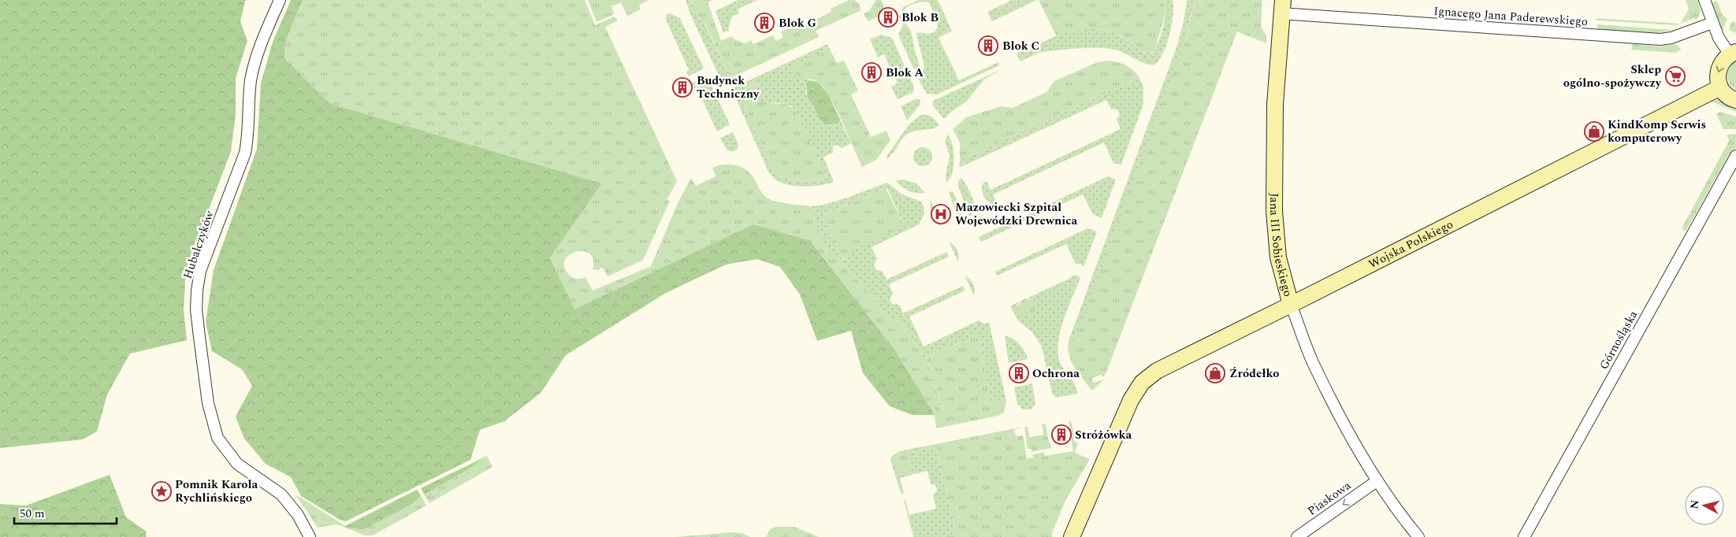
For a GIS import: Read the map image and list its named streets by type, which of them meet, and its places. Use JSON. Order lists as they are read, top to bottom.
{
  "streets": {
    "street": [
      "Ignacego Jana Paderewskiego",
      "Wojska Polskiego",
      "Hubalczyków",
      "Jana III Sobieskiego",
      "Górnośląska",
      "Piaskowa"
    ]
  },
  "crossings": [
    ["Ignacego Jana Paderewskiego", "Jana III Sobieskiego"],
    ["Wojska Polskiego", "Jana III Sobieskiego"],
    ["Jana III Sobieskiego", "Piaskowa"]
  ],
  "one_way": ["Piaskowa"],
  "places": {
    "building": [
      "Blok B",
      "Blok G",
      "Blok C",
      "Blok A",
      "Budynek Techniczny",
      "Ochrona",
      "Stróżówka"
    ],
    "supermarket": ["Sklep ogólno-spożywczy"],
    "shop": ["KindKomp Serwis komputerowy", "Źródełko"],
    "hospital": ["Mazowiecki Szpital Wojewódzki Drewnica"],
    "place": ["Pomnik Karola Rychlińskiego"]
  },
  "scale_bar": "50 m",
  "north": "left"
}
